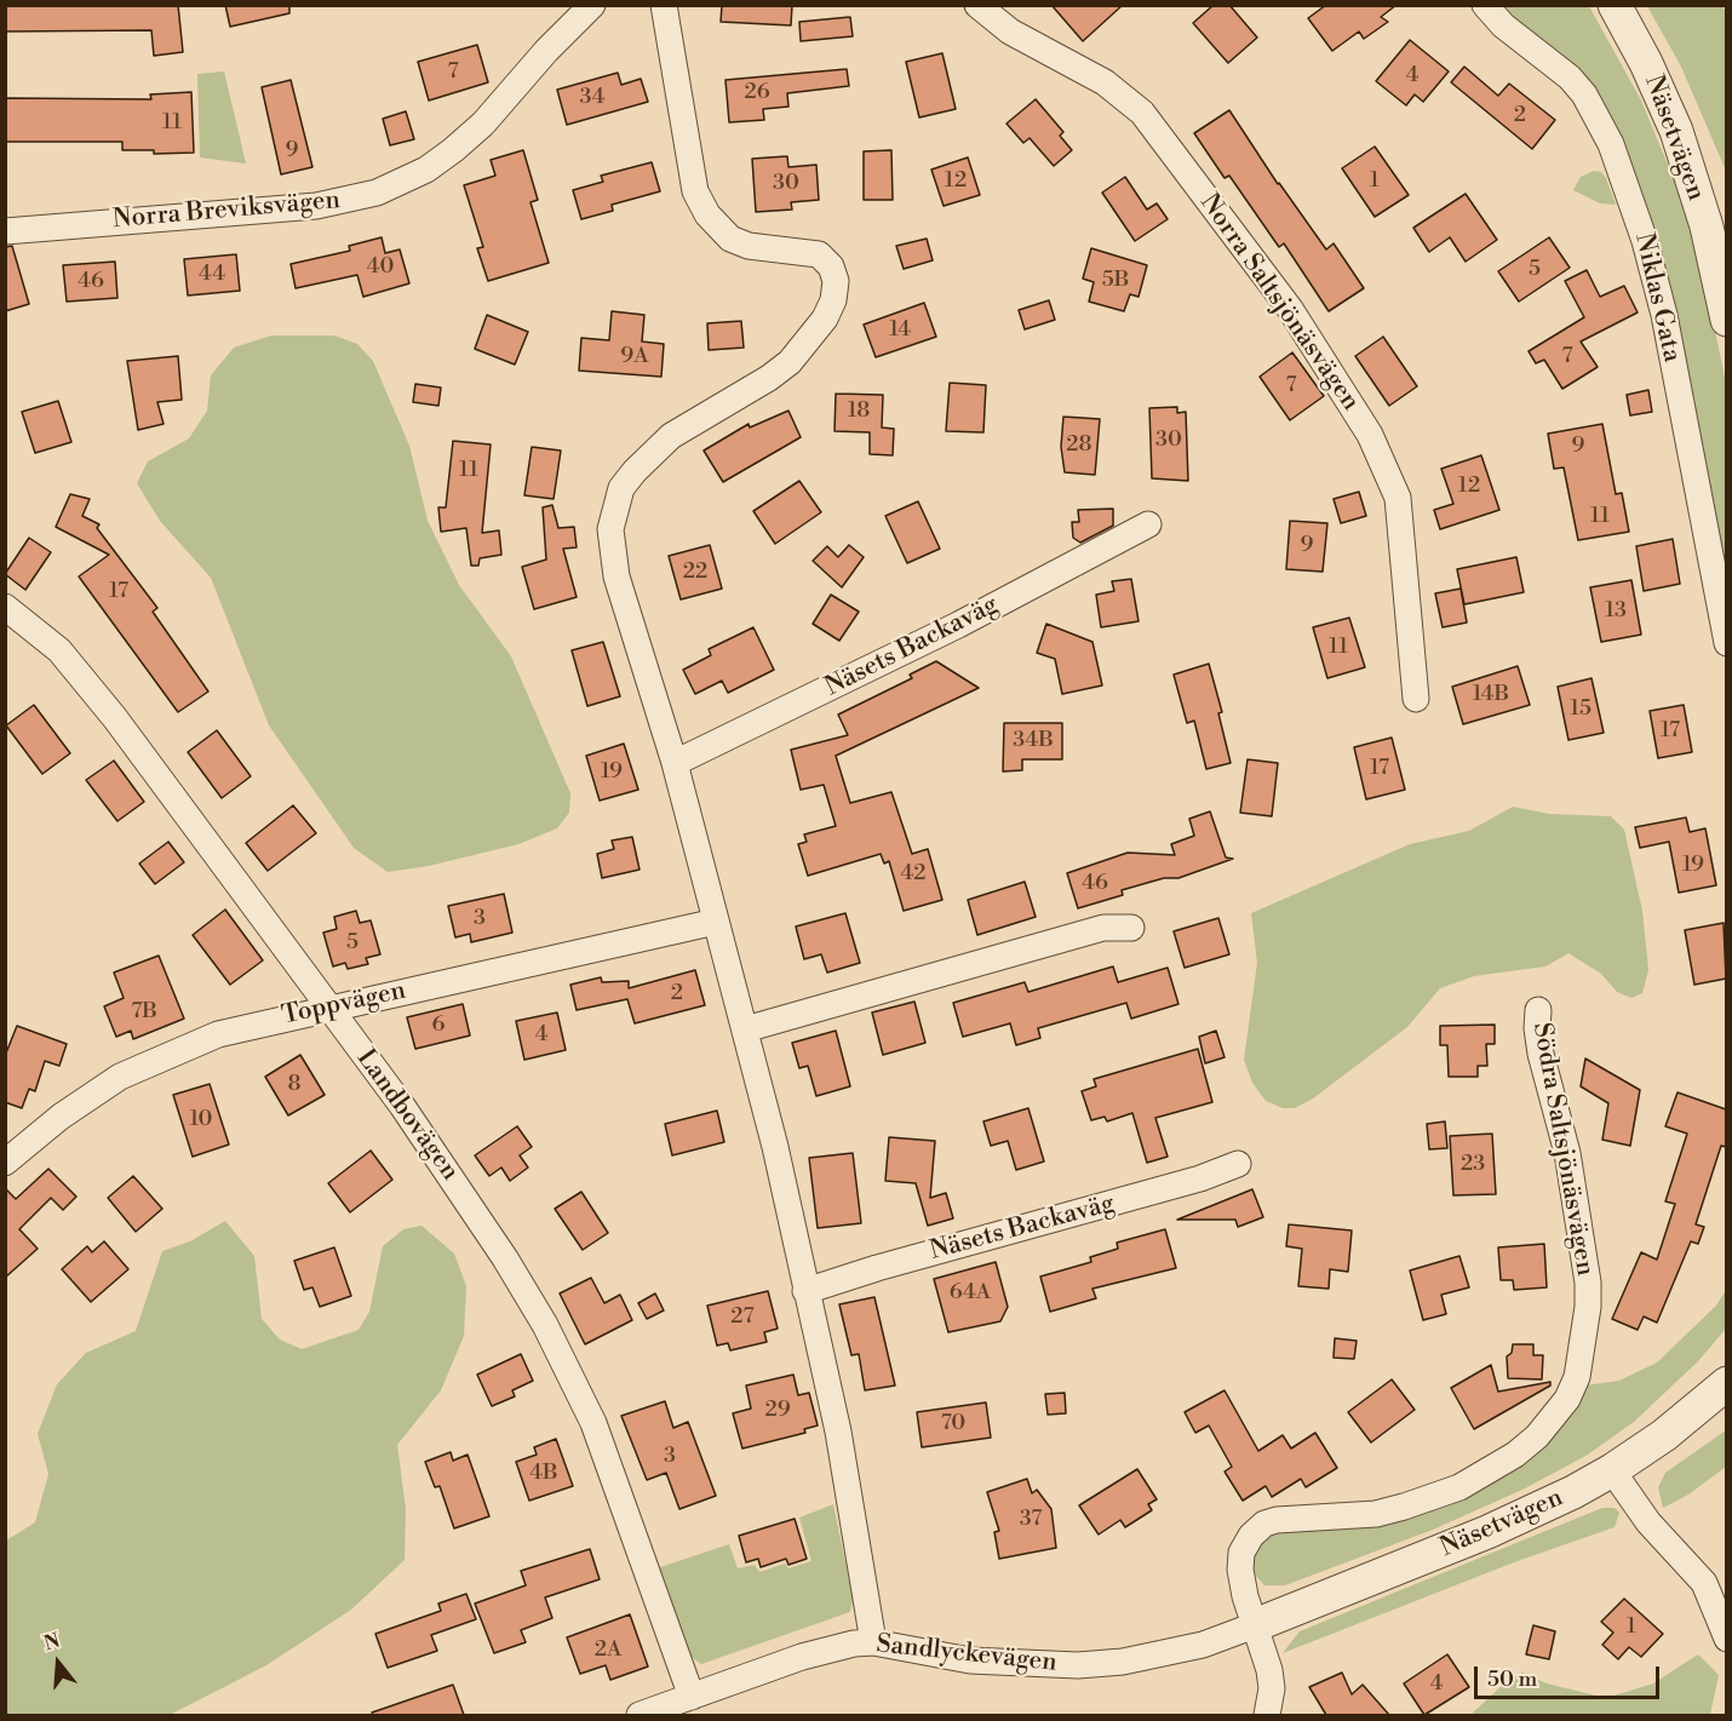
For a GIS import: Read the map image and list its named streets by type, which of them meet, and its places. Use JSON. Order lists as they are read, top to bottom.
{
  "streets": {
    "street": [
      "Näsetvägen",
      "Norra Breviksvägen",
      "Niklas Gata",
      "Norra Saltsjönäsvägen",
      "Näsets Backaväg",
      "Toppvägen",
      "Landbovägen",
      "Södra Saltsjönäsvägen",
      "Sandlyckevägen"
    ]
  },
  "crossings": [
    ["Näsetvägen", "Södra Saltsjönäsvägen"],
    ["Näsetvägen", "Sandlyckevägen"],
    ["Toppvägen", "Landbovägen"],
    ["Landbovägen", "Sandlyckevägen"],
    ["Södra Saltsjönäsvägen", "Sandlyckevägen"]
  ],
  "house_numbers": [
    "7",
    "4",
    "26",
    "34",
    "2",
    "11",
    "9",
    "12",
    "1",
    "30",
    "40",
    "5",
    "44",
    "5B",
    "46",
    "14",
    "9A",
    "7",
    "7",
    "18",
    "30",
    "28",
    "9",
    "11",
    "12",
    "11",
    "9",
    "22",
    "17",
    "13",
    "11",
    "14B",
    "15",
    "17",
    "34B",
    "17",
    "19",
    "19",
    "42",
    "46",
    "3",
    "5",
    "2",
    "7B",
    "6",
    "4",
    "8",
    "10",
    "23",
    "64A",
    "27",
    "29",
    "70",
    "3",
    "4B",
    "37",
    "1",
    "2A",
    "4"
  ],
  "scale_bar": "50 m",
  "north": "top"
}
